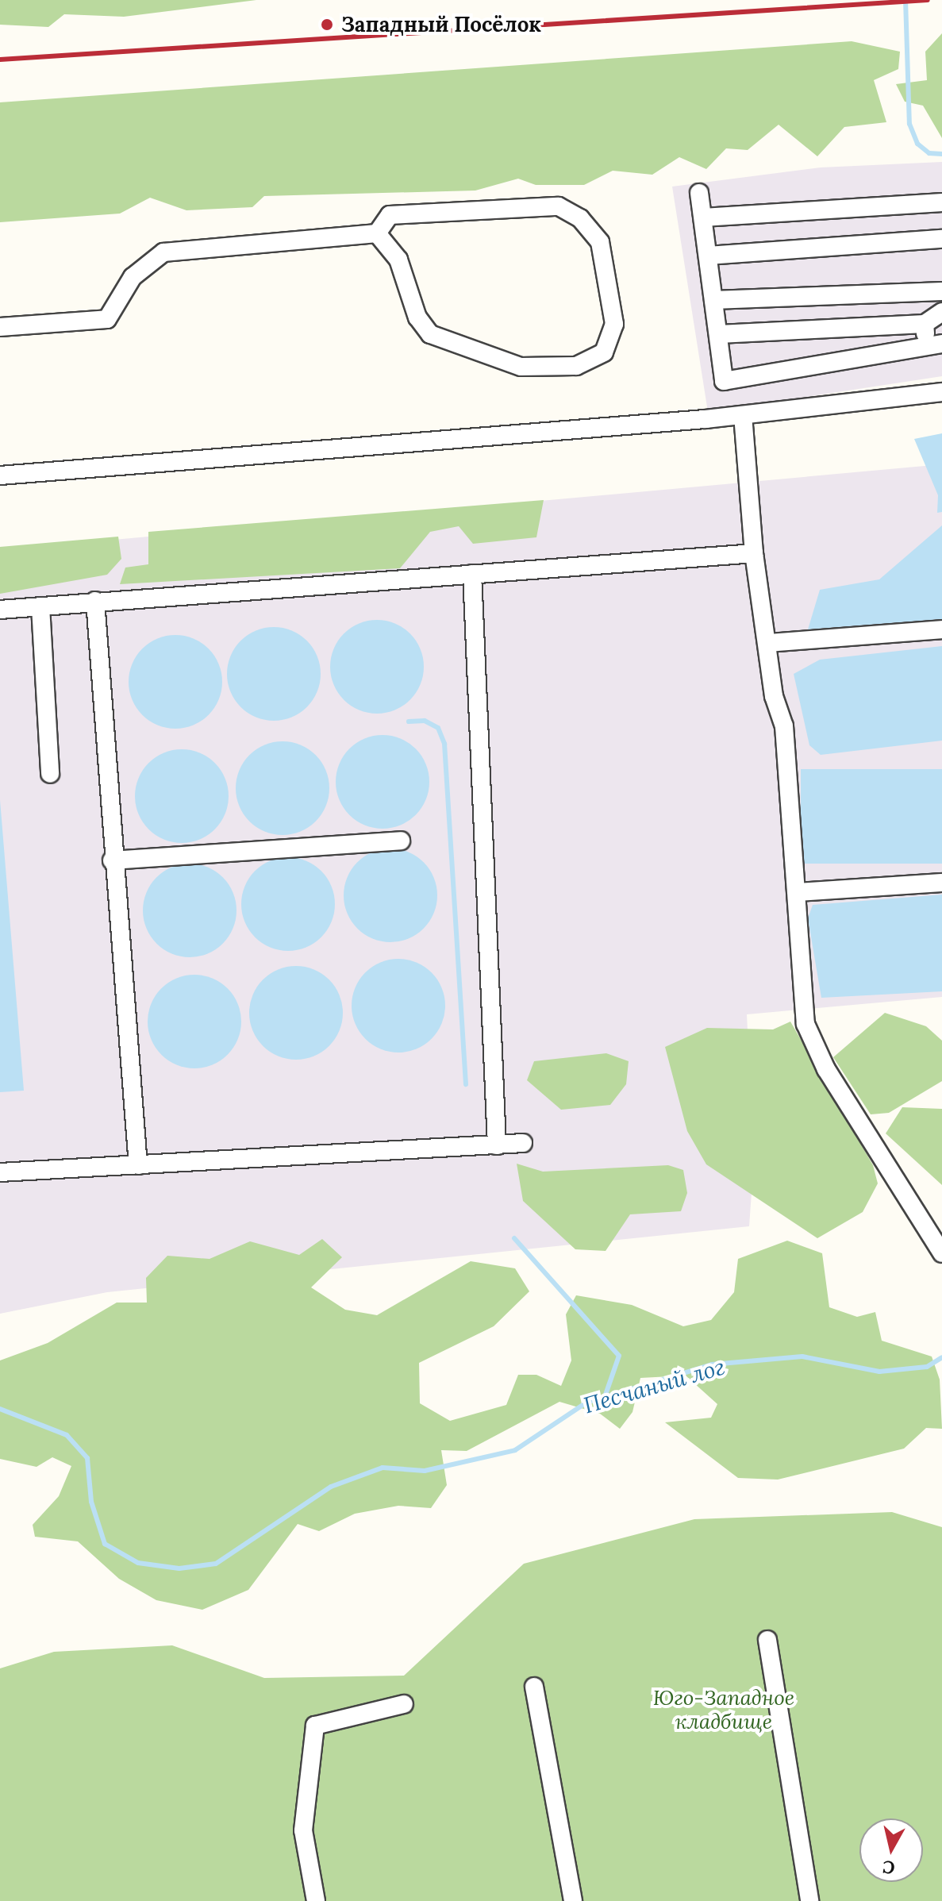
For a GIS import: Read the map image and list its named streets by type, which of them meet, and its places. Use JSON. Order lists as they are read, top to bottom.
{
  "water": ["Песчаный лог"],
  "parks": ["Юго-Западное кладбище"],
  "places": ["Западный Посёлок"],
  "north": "bottom"
}
